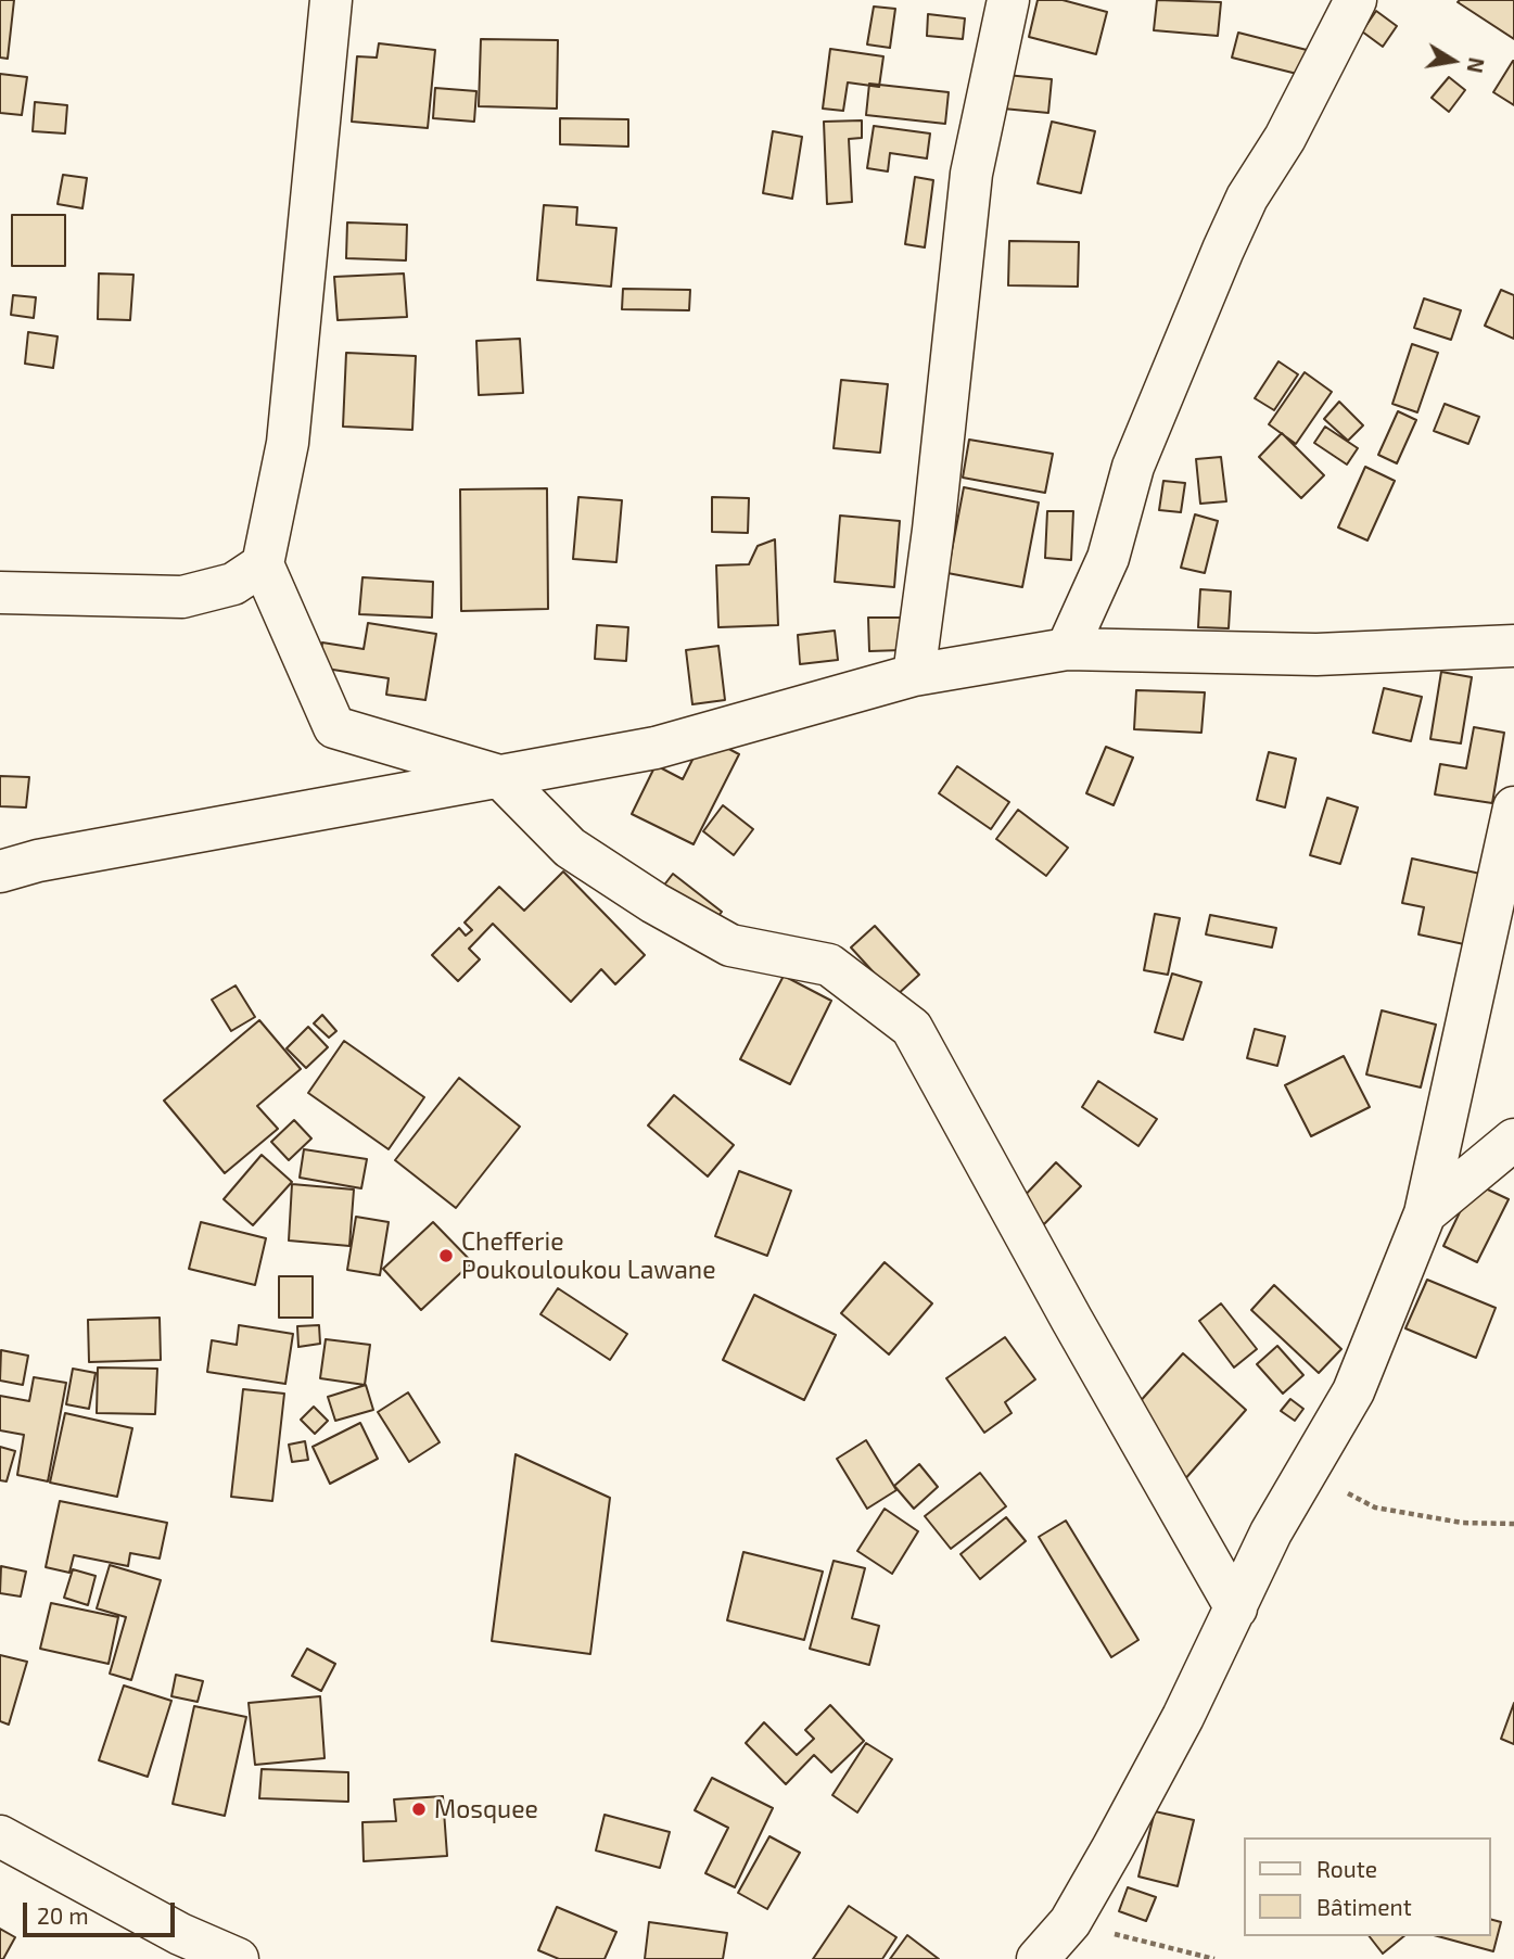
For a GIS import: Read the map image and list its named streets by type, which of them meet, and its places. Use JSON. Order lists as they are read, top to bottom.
{
  "places": ["Chefferie Poukouloukou Lawane", "Mosquee"],
  "legend": ["Route", "Bâtiment"],
  "scale_bar": "20 m",
  "north": "right"
}
